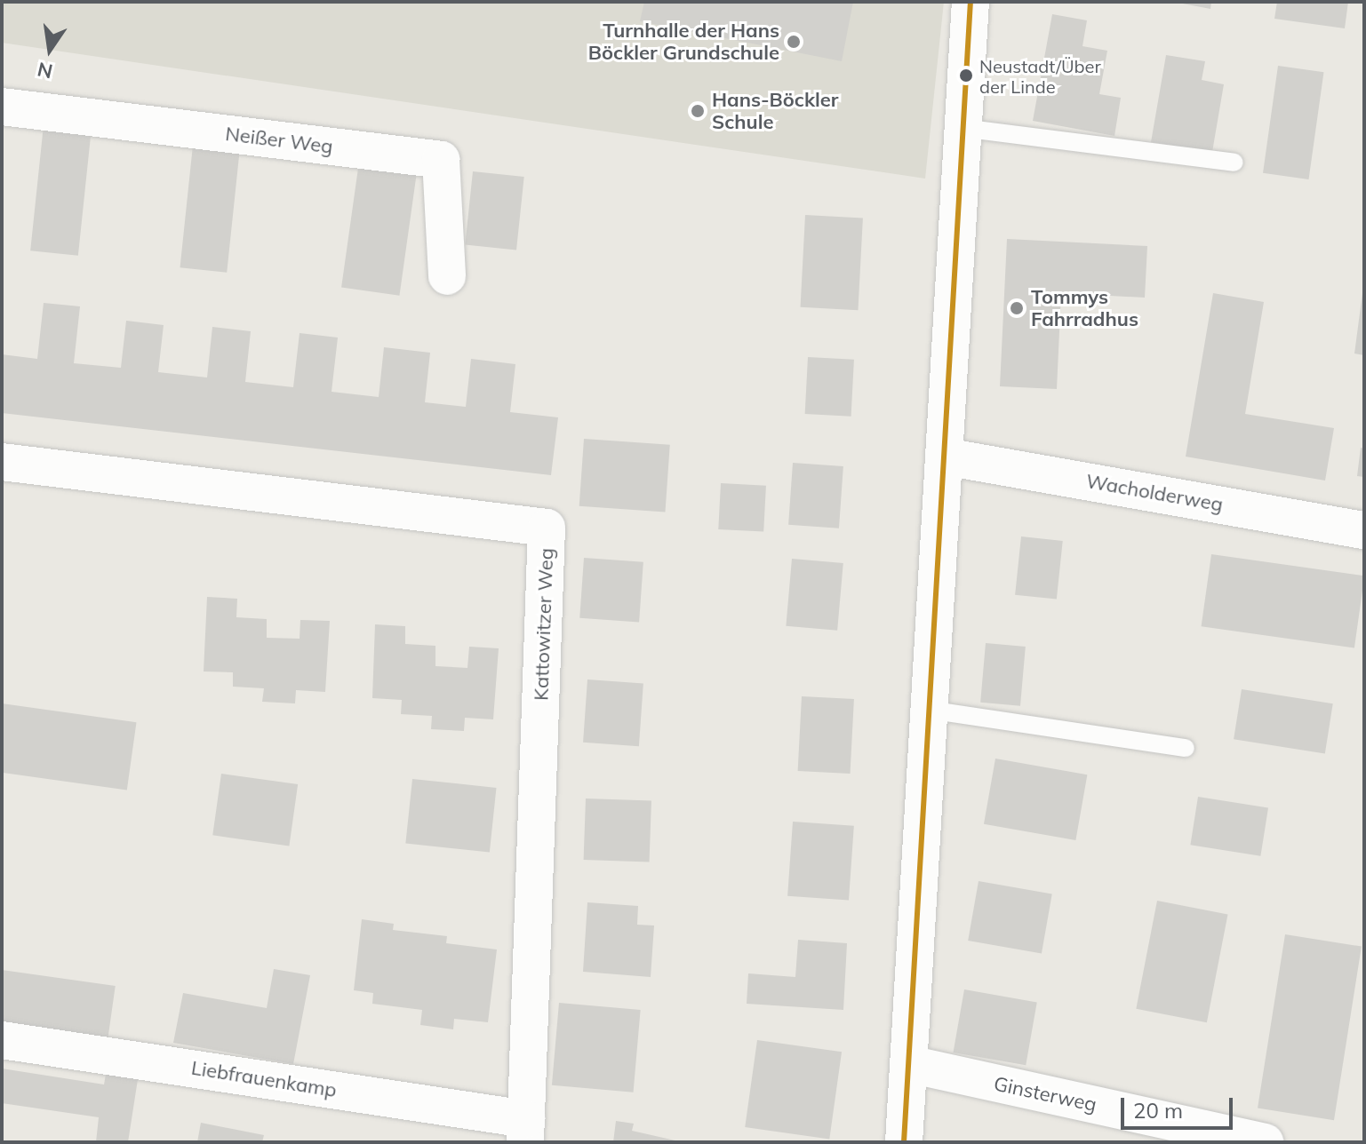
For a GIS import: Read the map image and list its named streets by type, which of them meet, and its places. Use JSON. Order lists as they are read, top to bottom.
{
  "streets": {
    "street": [
      "Neißer Weg",
      "Wacholderweg",
      "Kattowitzer Weg",
      "Liebfrauenkamp",
      "Ginsterweg"
    ]
  },
  "crossings": [
    ["Kattowitzer Weg", "Liebfrauenkamp"]
  ],
  "places": [
    "Turnhalle der Hans Böckler Grundschule",
    "Neustadt/Über der Linde",
    "Hans-Böckler Schule",
    "Tommys Fahrradhus"
  ],
  "scale_bar": "20 m",
  "north": "bottom"
}
